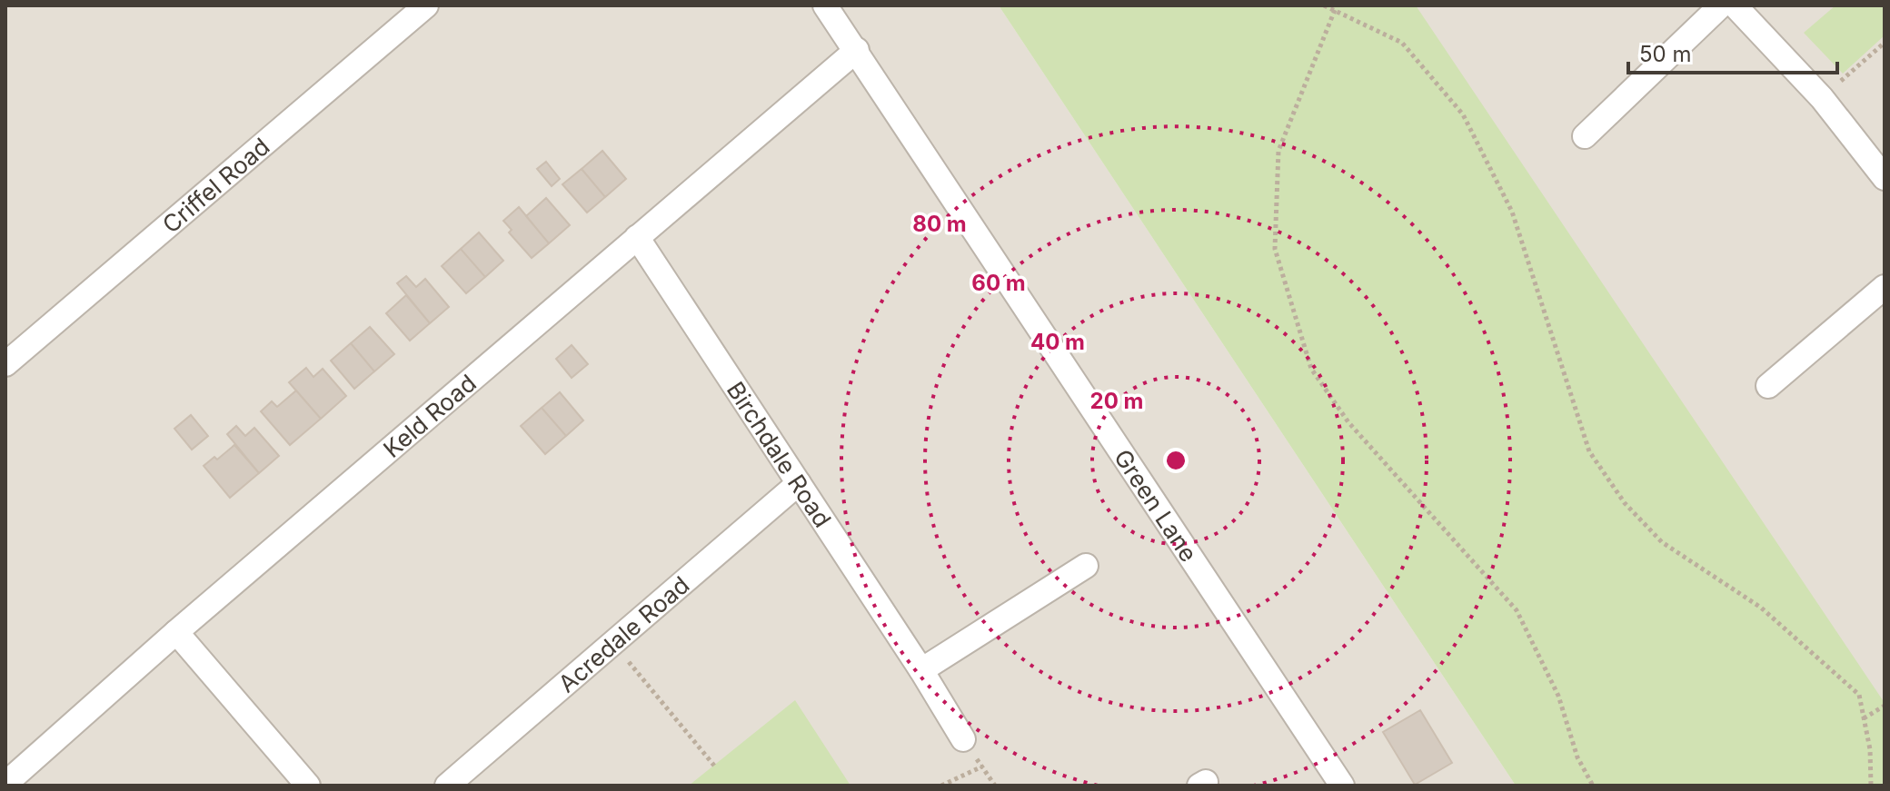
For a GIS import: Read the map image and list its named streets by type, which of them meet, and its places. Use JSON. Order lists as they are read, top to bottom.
{
  "streets": {
    "street": [
      "Criffel Road",
      "Keld Road",
      "Birchdale Road",
      "Green Lane",
      "Acredale Road"
    ]
  },
  "crossings": [
    ["Keld Road", "Birchdale Road"],
    ["Keld Road", "Green Lane"],
    ["Birchdale Road", "Acredale Road"]
  ],
  "scale_bar": "50 m",
  "rings": [
    "80 m",
    "60 m",
    "40 m",
    "20 m"
  ]
}
